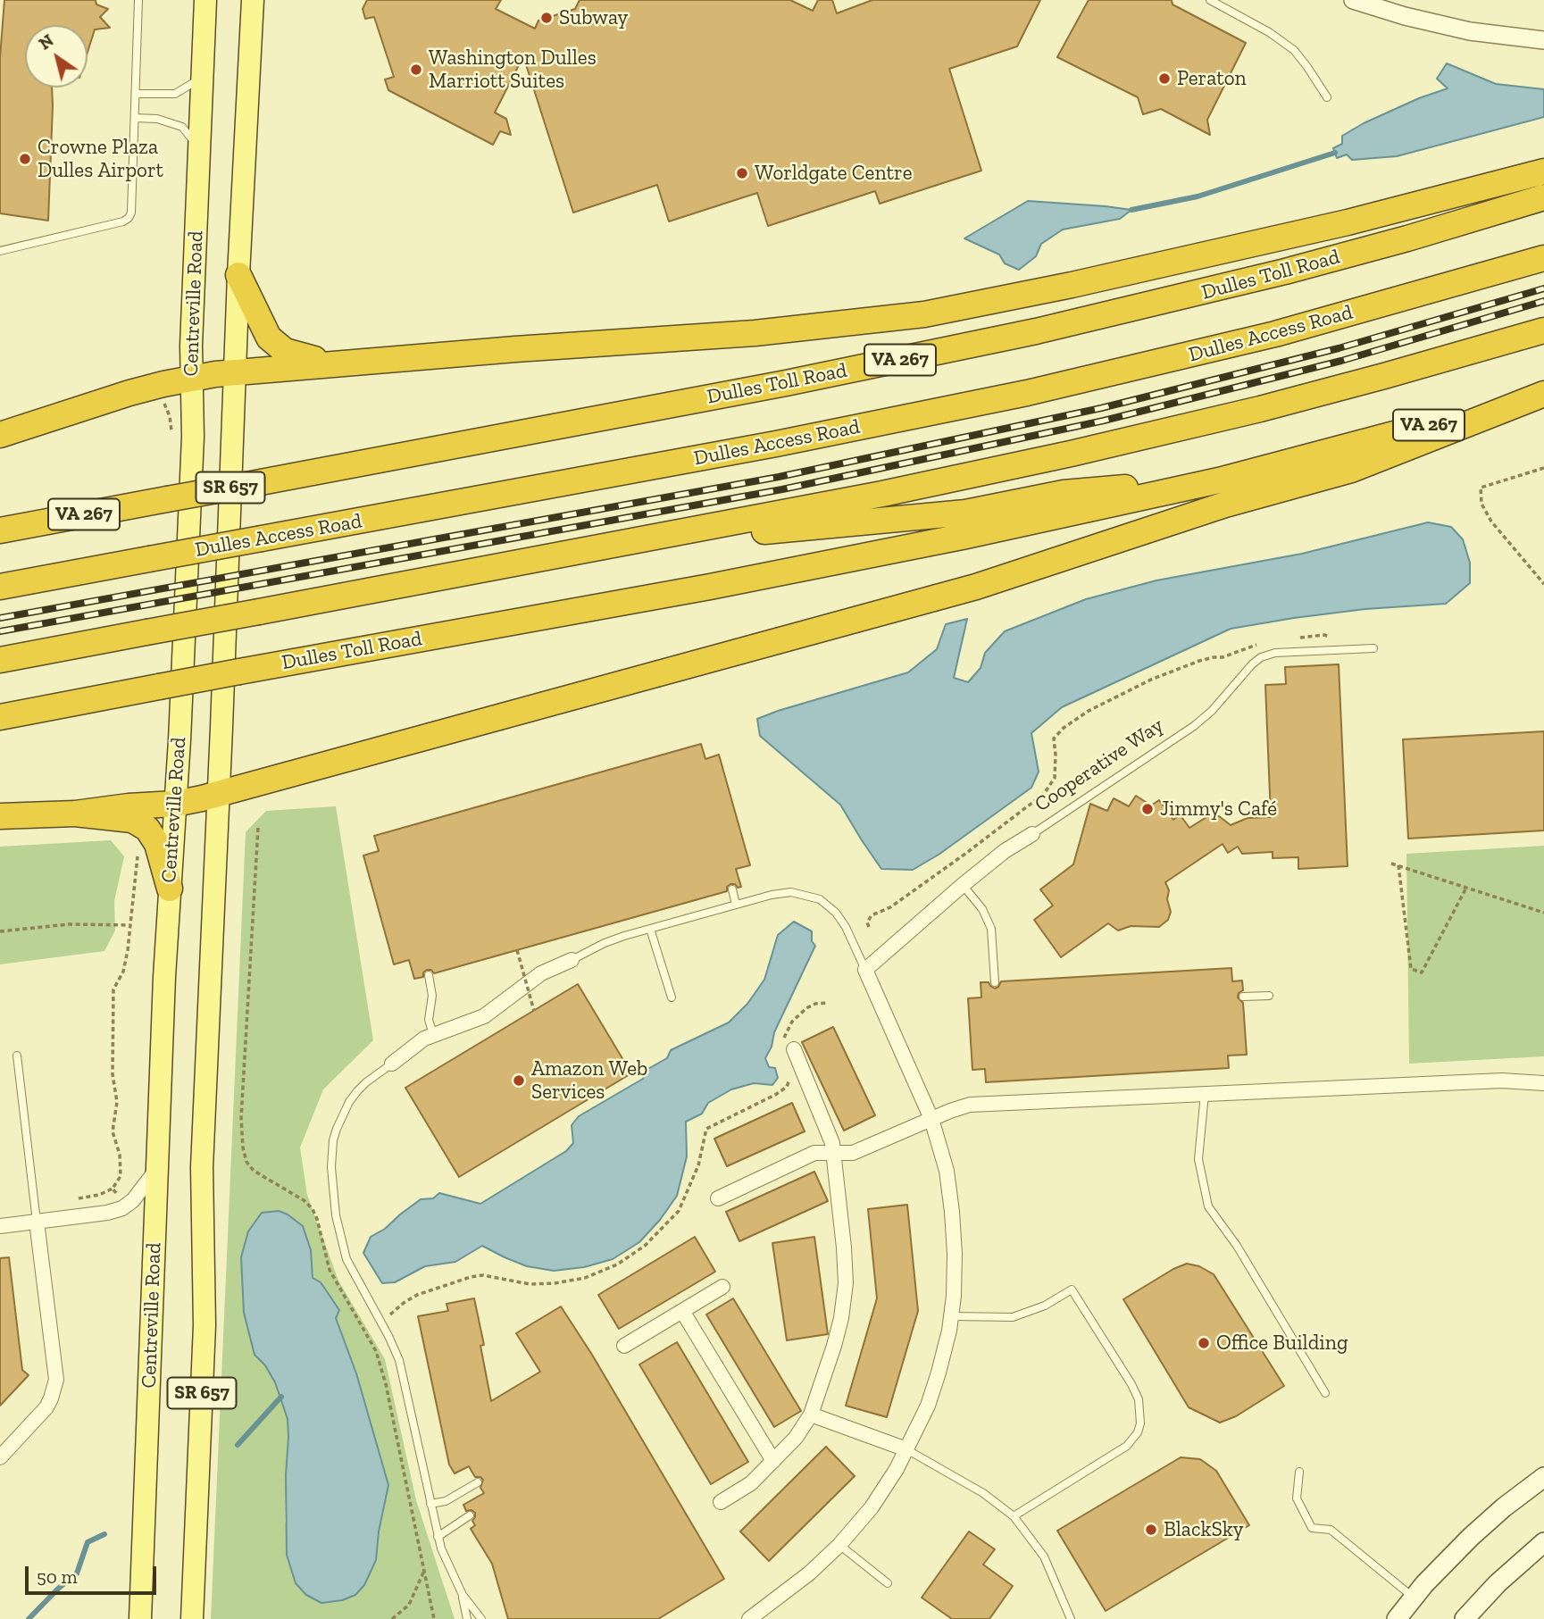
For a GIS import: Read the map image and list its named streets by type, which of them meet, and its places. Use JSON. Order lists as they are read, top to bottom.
{
  "streets": {
    "highway": ["Dulles Toll Road", "Dulles Access Road", "VA 267"],
    "main road": ["Centreville Road", "SR 657"],
    "street": ["Cooperative Way"]
  },
  "places": [
    "Subway",
    "Washington Dulles Marriott Suites",
    "Peraton",
    "Crowne Plaza Dulles Airport",
    "Worldgate Centre",
    "Jimmy's Café",
    "Amazon Web Services",
    "Office Building",
    "BlackSky"
  ],
  "scale_bar": "50 m",
  "north": "top left"
}
